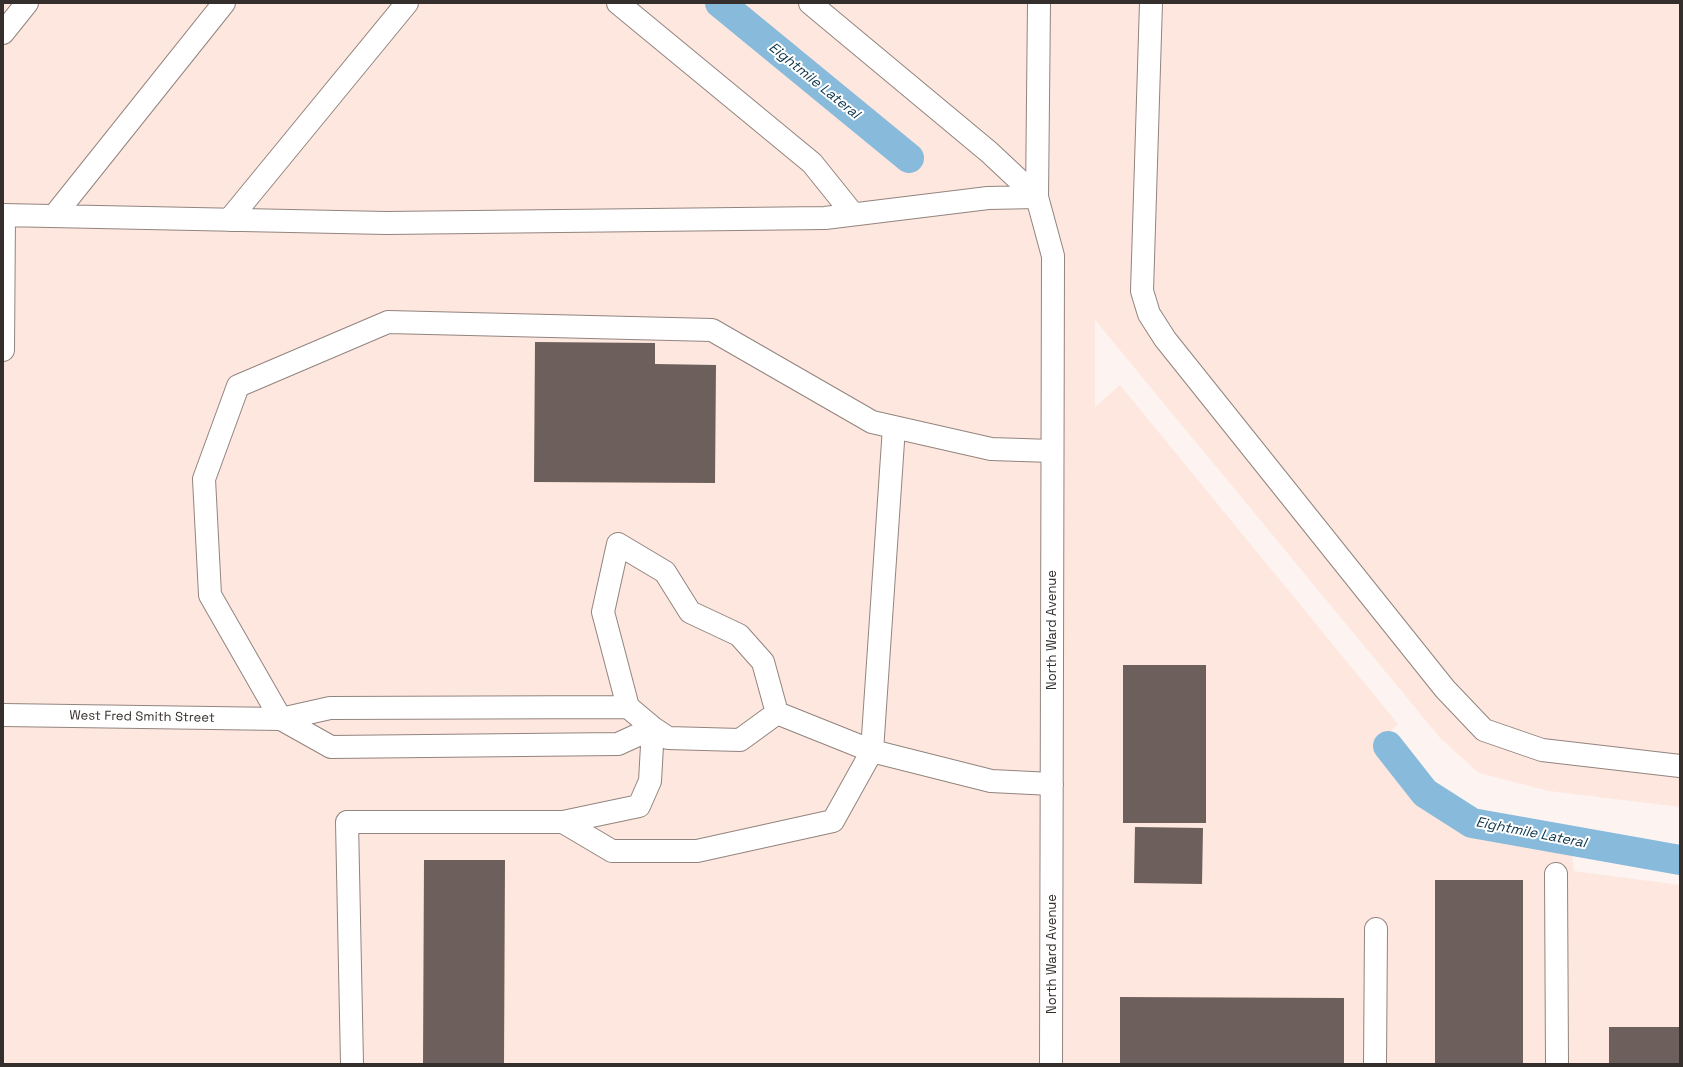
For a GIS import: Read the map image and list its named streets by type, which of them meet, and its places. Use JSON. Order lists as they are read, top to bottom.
{
  "streets": {
    "street": ["North Ward Avenue", "West Fred Smith Street"]
  },
  "water": ["Eightmile Lateral"]
}
